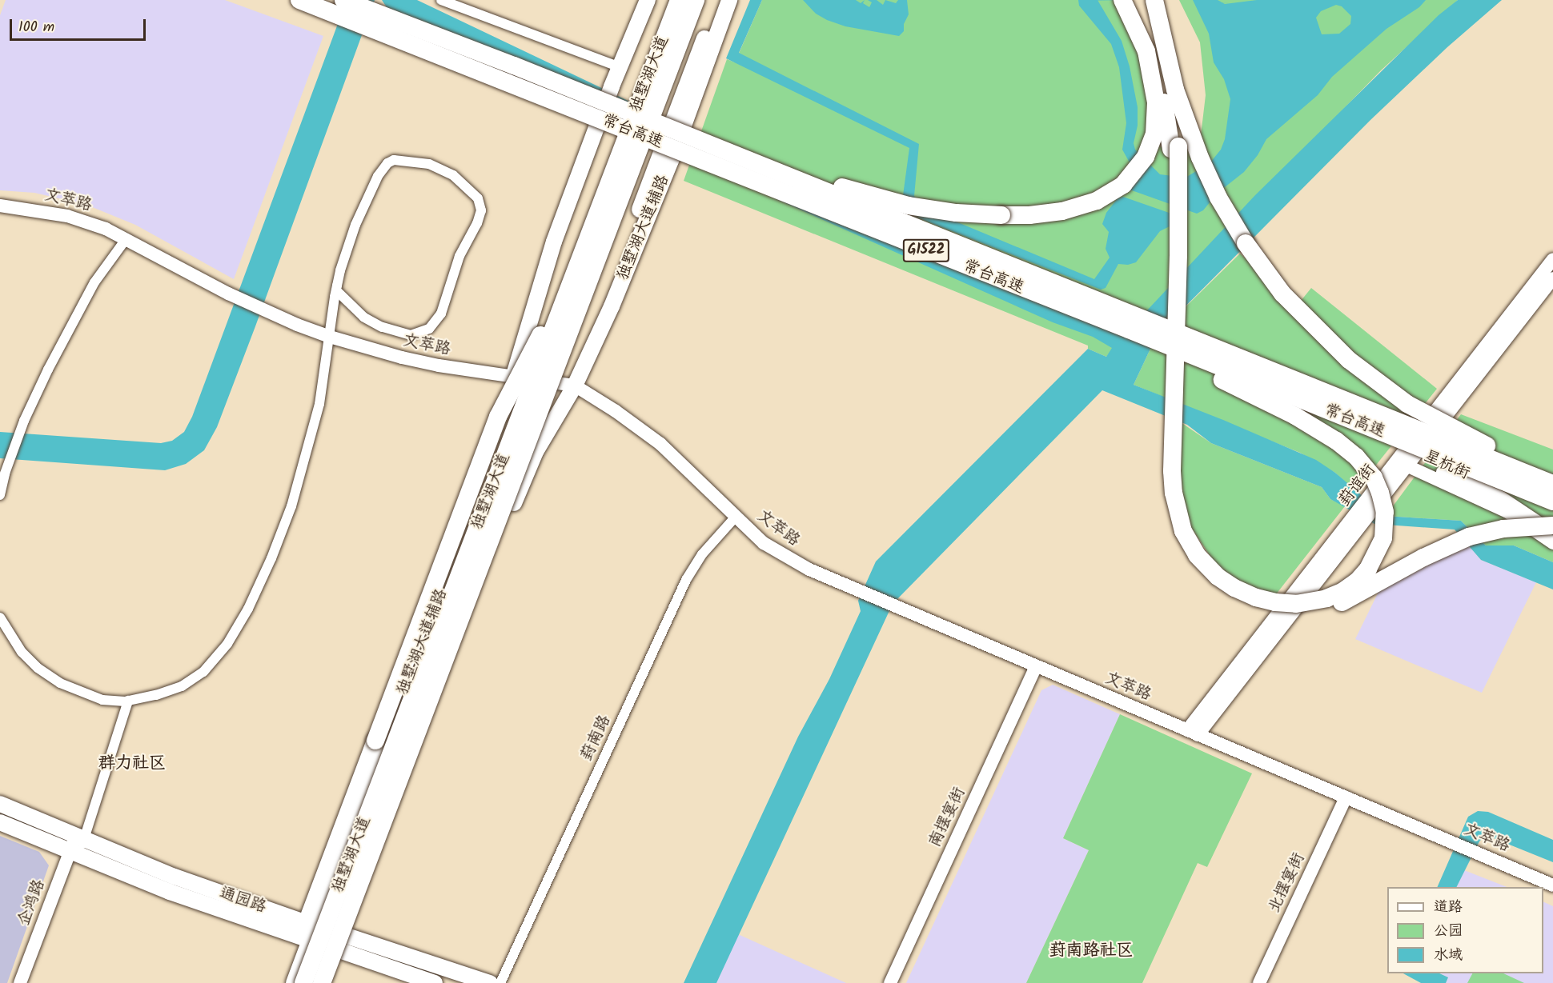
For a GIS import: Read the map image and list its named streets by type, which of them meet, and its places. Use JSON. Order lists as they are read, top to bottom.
{
  "streets": {
    "highway": ["独墅湖大道", "常台高速", "G1522"],
    "main road": [
      "文萃路",
      "独墅湖大道辅路",
      "星杭街",
      "葑谊街",
      "南摆宴街",
      "北摆宴街",
      "通园路",
      "企鸿路"
    ],
    "street": ["葑南路"]
  },
  "crossings": [
    ["文萃路", "独墅湖大道辅路"],
    ["文萃路", "葑谊街"],
    ["文萃路", "葑南路"],
    ["文萃路", "南摆宴街"],
    ["文萃路", "北摆宴街"],
    ["独墅湖大道辅路", "通园路"],
    ["星杭街", "葑谊街"],
    ["通园路", "企鸿路"]
  ],
  "districts": ["群力社区", "葑南路社区"],
  "legend": ["道路", "公园", "水域"],
  "scale_bar": "100 m"
}
